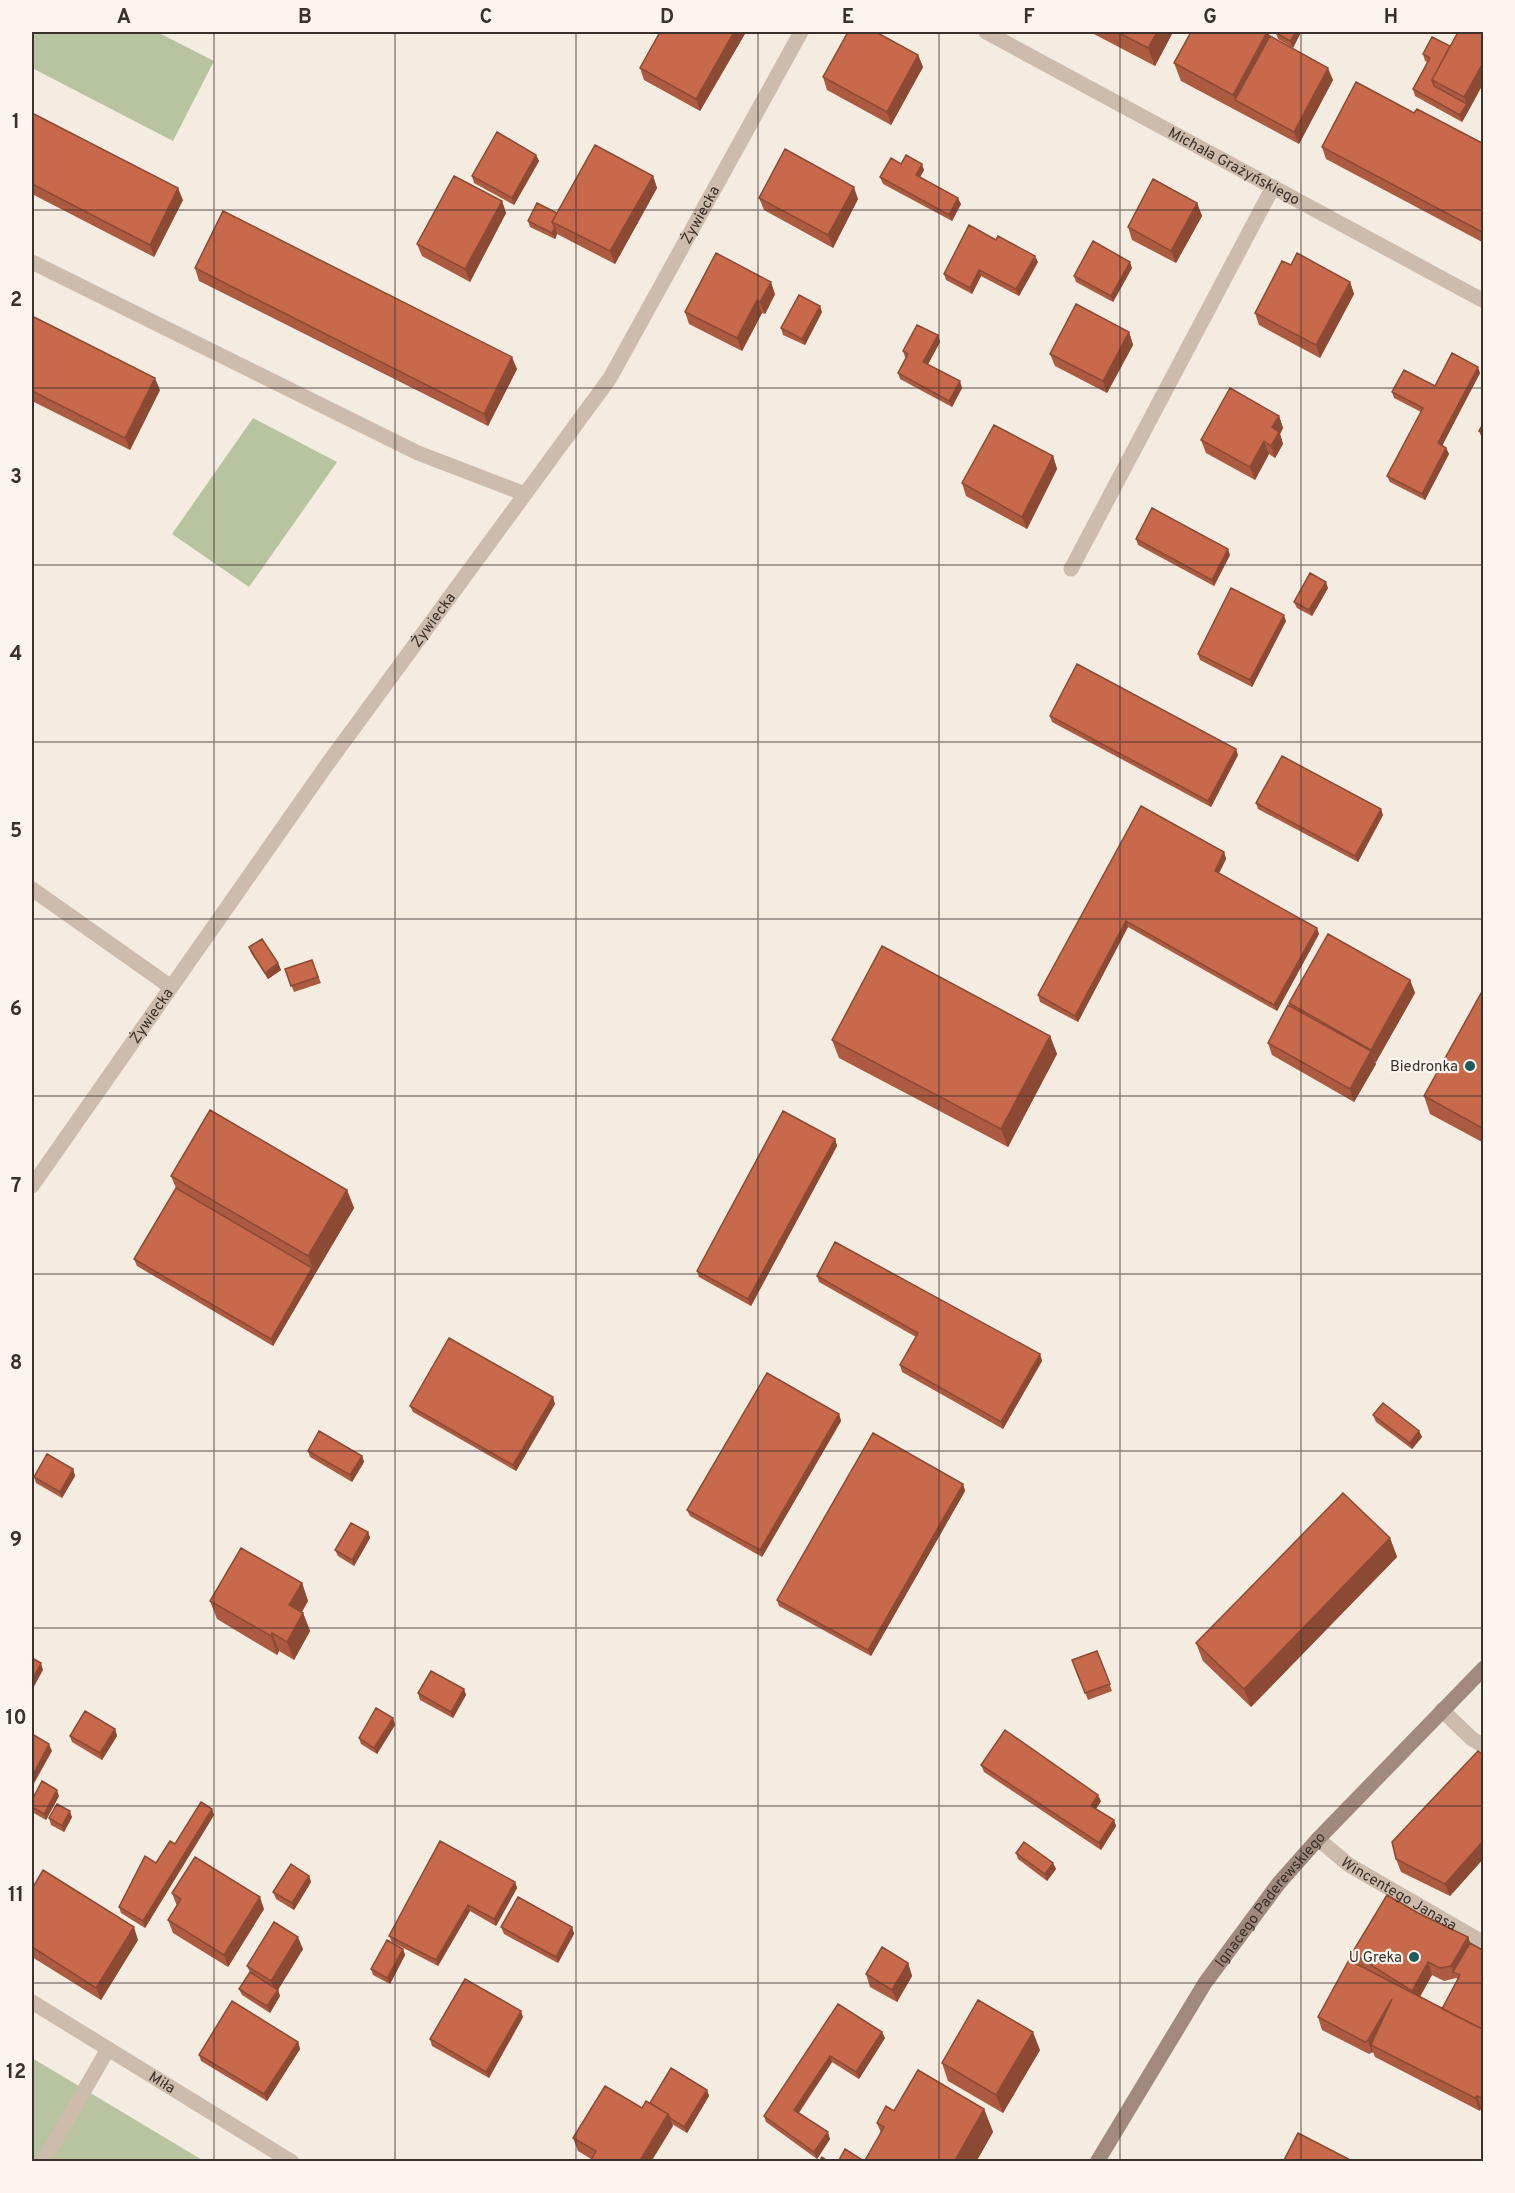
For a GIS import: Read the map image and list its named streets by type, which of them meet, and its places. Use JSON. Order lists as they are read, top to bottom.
{
  "streets": {
    "main road": ["Ignacego Paderewskiego"],
    "street": [
      "Michała Grażyńskiego",
      "Żywiecka",
      "Wincentego Janasa",
      "Miła"
    ]
  },
  "crossings": [
    ["Wincentego Janasa", "Ignacego Paderewskiego"]
  ],
  "places": ["Biedronka", "U Greka"],
  "grid": {
    "columns": [
      "A",
      "B",
      "C",
      "D",
      "E",
      "F",
      "G",
      "H"
    ],
    "rows": [
      "1",
      "2",
      "3",
      "4",
      "5",
      "6",
      "7",
      "8",
      "9",
      "10",
      "11",
      "12"
    ]
  }
}
